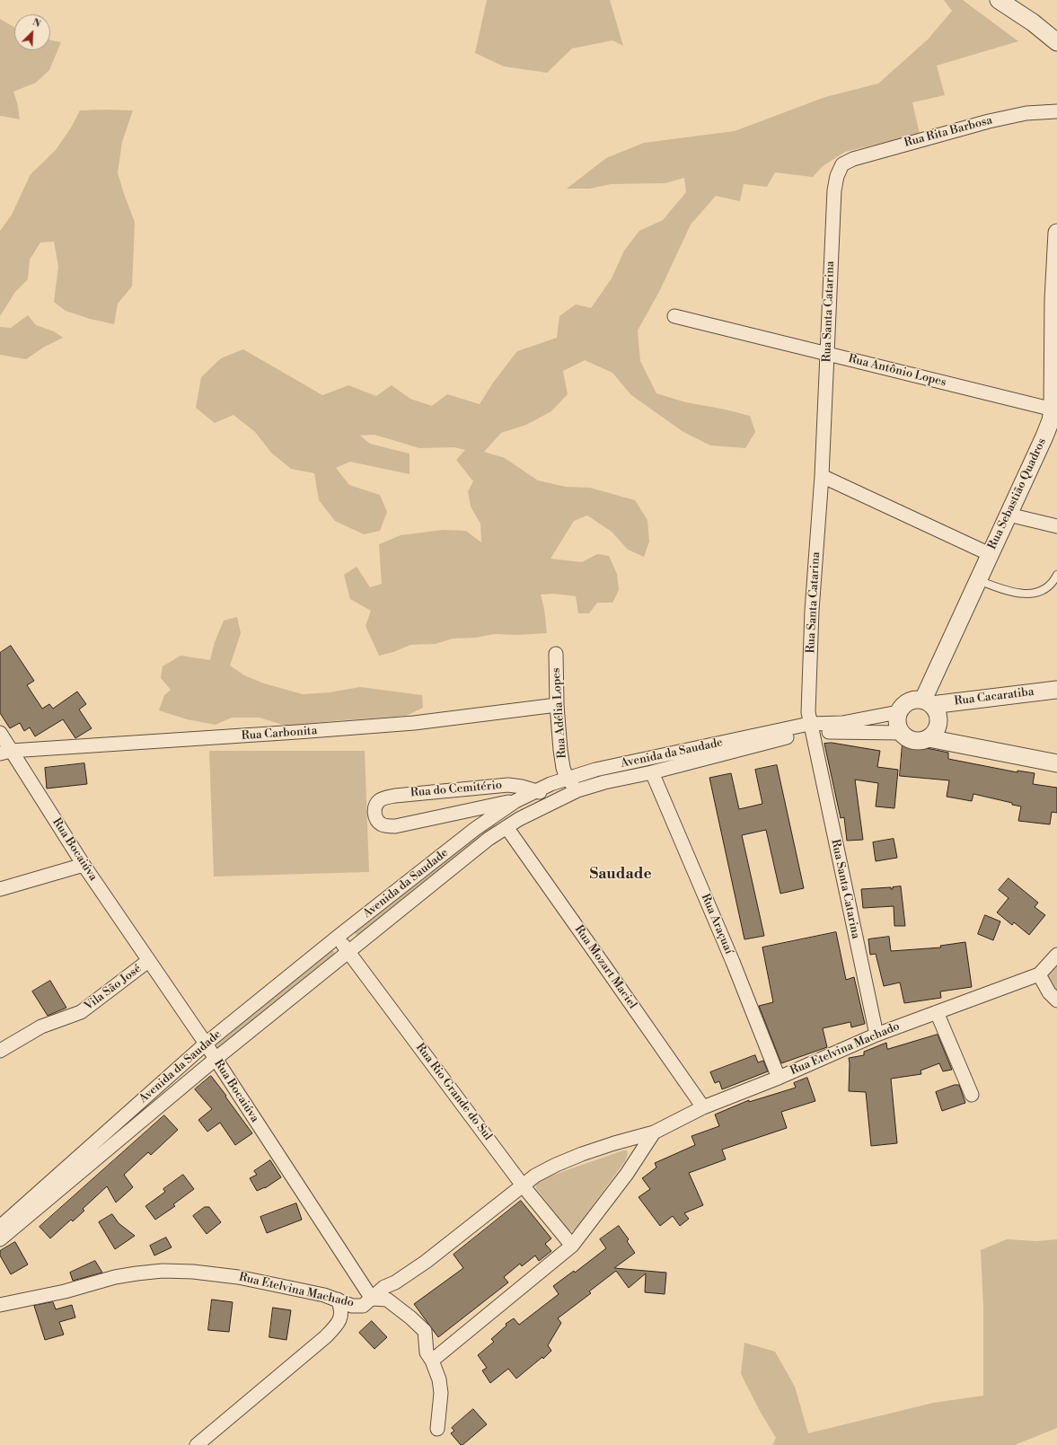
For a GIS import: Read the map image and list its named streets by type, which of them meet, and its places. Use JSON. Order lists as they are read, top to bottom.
{
  "streets": {
    "street": [
      "Rua Rita Barbosa",
      "Rua Santa Catarina",
      "Rua Antônio Lopes",
      "Rua Sebastião Quadros",
      "Rua Cacaratiba",
      "Rua Adélia Lopes",
      "Rua Carbonita",
      "Avenida da Saudade",
      "Rua do Cemitério",
      "Rua Bocaiúva",
      "Rua Araçuaí",
      "Rua Mozart Maciel",
      "Vila São José",
      "Rua Etelvina Machado",
      "Rua Rio Grande do Sul"
    ]
  },
  "crossings": [
    ["Rua Rita Barbosa", "Rua Santa Catarina"],
    ["Rua Santa Catarina", "Rua Antônio Lopes"],
    ["Rua Santa Catarina", "Avenida da Saudade"],
    ["Rua Santa Catarina", "Rua Etelvina Machado"],
    ["Rua Antônio Lopes", "Rua Sebastião Quadros"],
    ["Rua Sebastião Quadros", "Rua Cacaratiba"],
    ["Rua Sebastião Quadros", "Avenida da Saudade"],
    ["Rua Cacaratiba", "Avenida da Saudade"],
    ["Rua Adélia Lopes", "Rua Carbonita"],
    ["Rua Adélia Lopes", "Avenida da Saudade"],
    ["Rua Carbonita", "Rua Bocaiúva"],
    ["Avenida da Saudade", "Rua do Cemitério"],
    ["Avenida da Saudade", "Rua Bocaiúva"],
    ["Avenida da Saudade", "Rua Araçuaí"],
    ["Avenida da Saudade", "Rua Mozart Maciel"],
    ["Avenida da Saudade", "Rua Rio Grande do Sul"],
    ["Rua Bocaiúva", "Vila São José"],
    ["Rua Bocaiúva", "Rua Etelvina Machado"],
    ["Rua Araçuaí", "Rua Etelvina Machado"],
    ["Rua Mozart Maciel", "Rua Etelvina Machado"],
    ["Rua Etelvina Machado", "Rua Rio Grande do Sul"]
  ],
  "districts": ["Saudade"],
  "north": "top right"
}
